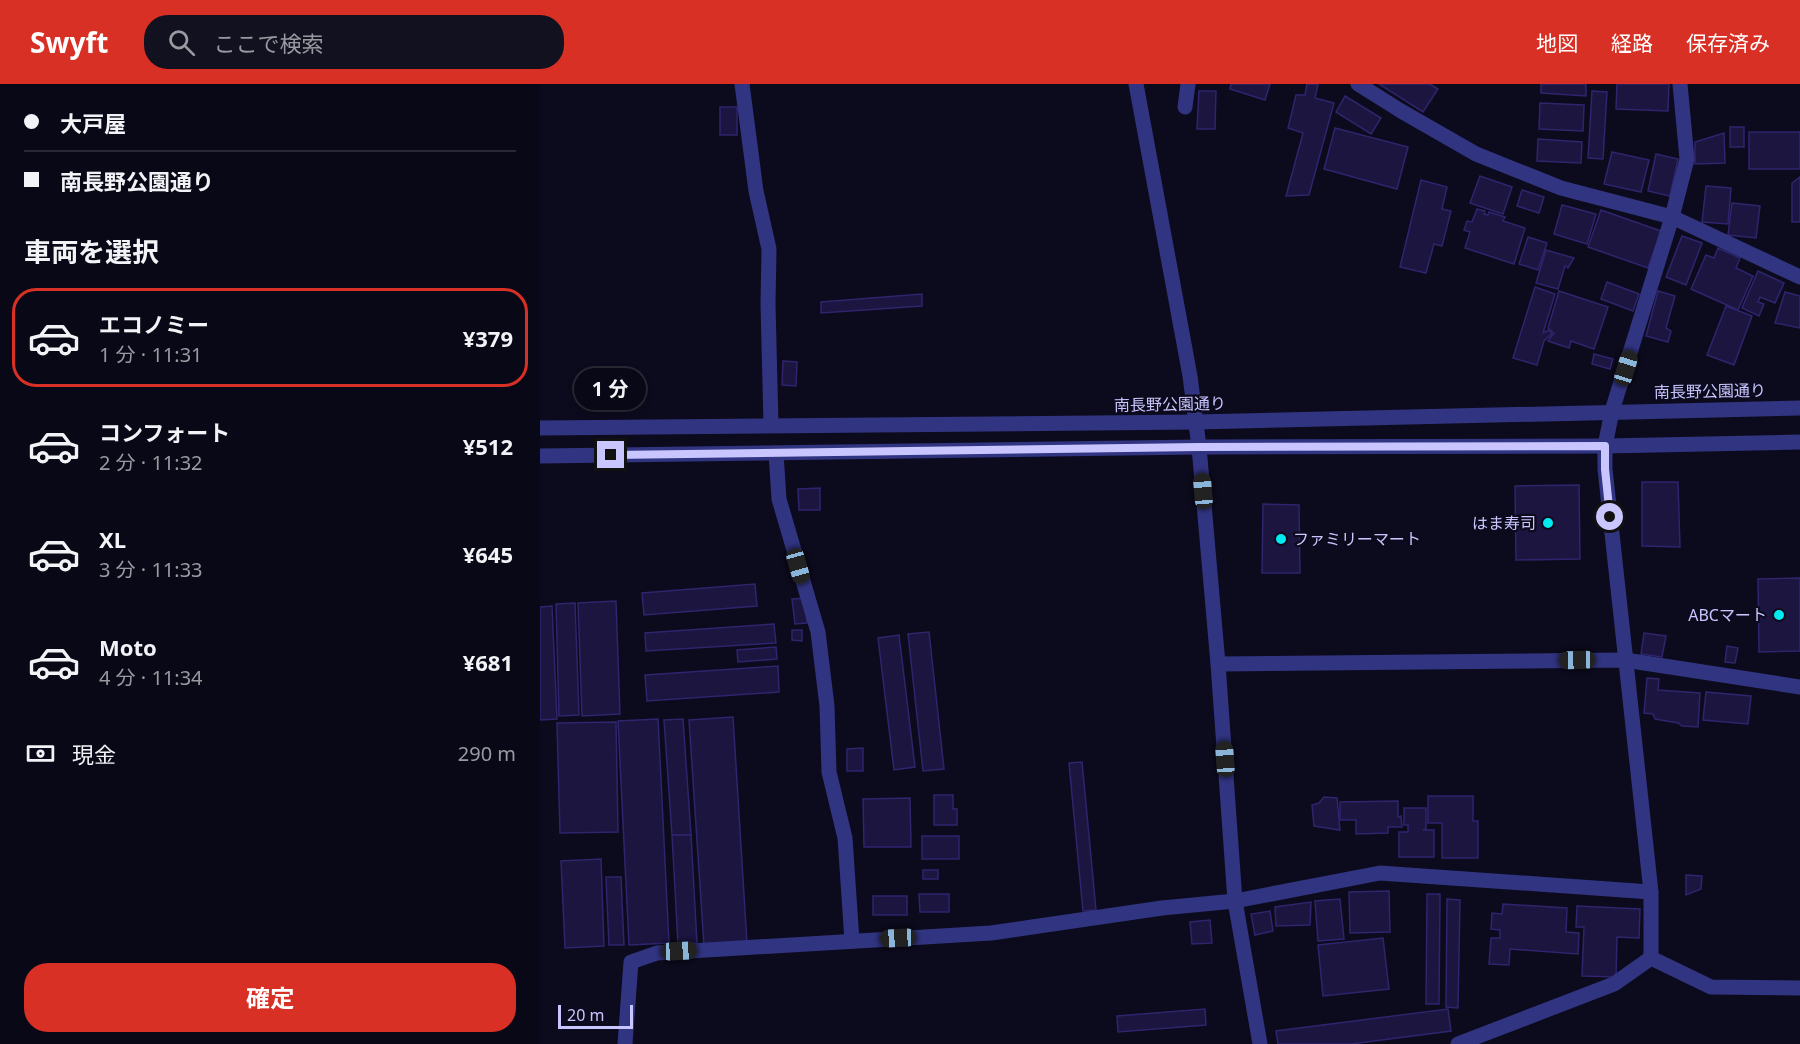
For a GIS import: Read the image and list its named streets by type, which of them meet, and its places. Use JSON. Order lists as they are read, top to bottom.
{
  "streets": {
    "street": ["南長野公園通り"]
  },
  "places": ["はま寿司", "ファミリーマート", "ABCマート"],
  "scale_bar": "20 m",
  "page": {
    "header": "Swyft",
    "search": "ここで検索",
    "nav": ["地図", "経路", "保存済み"],
    "banner": ["大戸屋", "南長野公園通り"],
    "heading": "車両を選択",
    "list": [
      {
        "name": "エコノミー",
        "note": "1 分 · 11:31",
        "value": "¥379"
      },
      {
        "name": "コンフォート",
        "note": "2 分 · 11:32",
        "value": "¥512"
      },
      {
        "name": "XL",
        "note": "3 分 · 11:33",
        "value": "¥645"
      },
      {
        "name": "Moto",
        "note": "4 分 · 11:34",
        "value": "¥681"
      }
    ],
    "bubble": "1 分",
    "pay": ["現金", "290 m"],
    "buttons": "確定",
    "scale": "20 m"
  }
}
